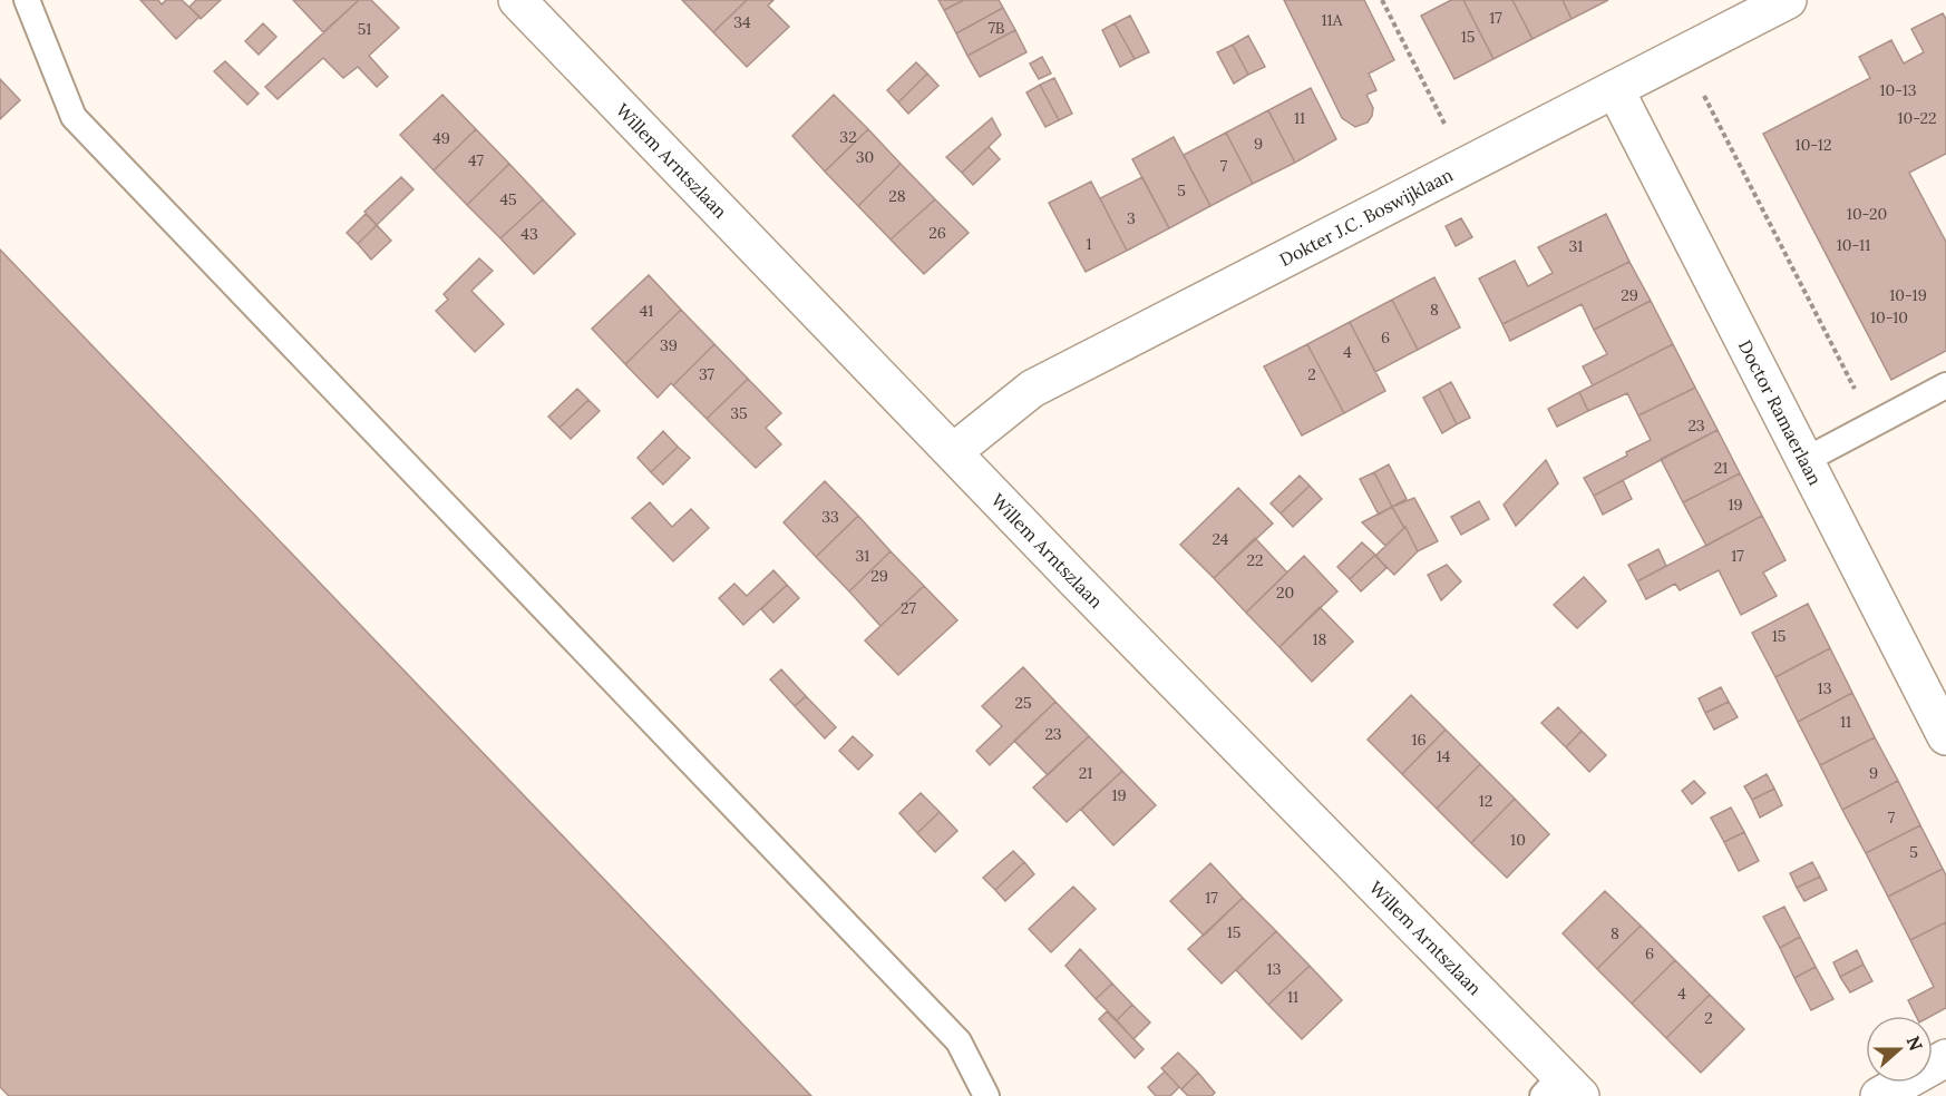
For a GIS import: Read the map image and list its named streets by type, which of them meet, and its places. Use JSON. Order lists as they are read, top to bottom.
{
  "streets": {
    "street": ["Willem Arntszlaan", "Dokter J.C. Boswijklaan", "Doctor Ramaerlaan"]
  },
  "crossings": [
    ["Willem Arntszlaan", "Dokter J.C. Boswijklaan"],
    ["Dokter J.C. Boswijklaan", "Doctor Ramaerlaan"]
  ],
  "house_numbers": [
    "17",
    "11A",
    "34",
    "7B",
    "51",
    "15",
    "10-13",
    "11",
    "10-22",
    "32",
    "49",
    "9",
    "10-12",
    "30",
    "47",
    "7",
    "5",
    "28",
    "45",
    "10-20",
    "3",
    "26",
    "43",
    "1",
    "10-11",
    "31",
    "29",
    "10-19",
    "8",
    "41",
    "10-10",
    "6",
    "39",
    "4",
    "37",
    "2",
    "35",
    "23",
    "21",
    "19",
    "33",
    "24",
    "31",
    "17",
    "22",
    "29",
    "20",
    "27",
    "15",
    "18",
    "13",
    "25",
    "11",
    "23",
    "16",
    "14",
    "21",
    "9",
    "19",
    "12",
    "7",
    "10",
    "5",
    "17",
    "15",
    "8",
    "6",
    "13",
    "4",
    "11",
    "2"
  ],
  "north": "right"
}
